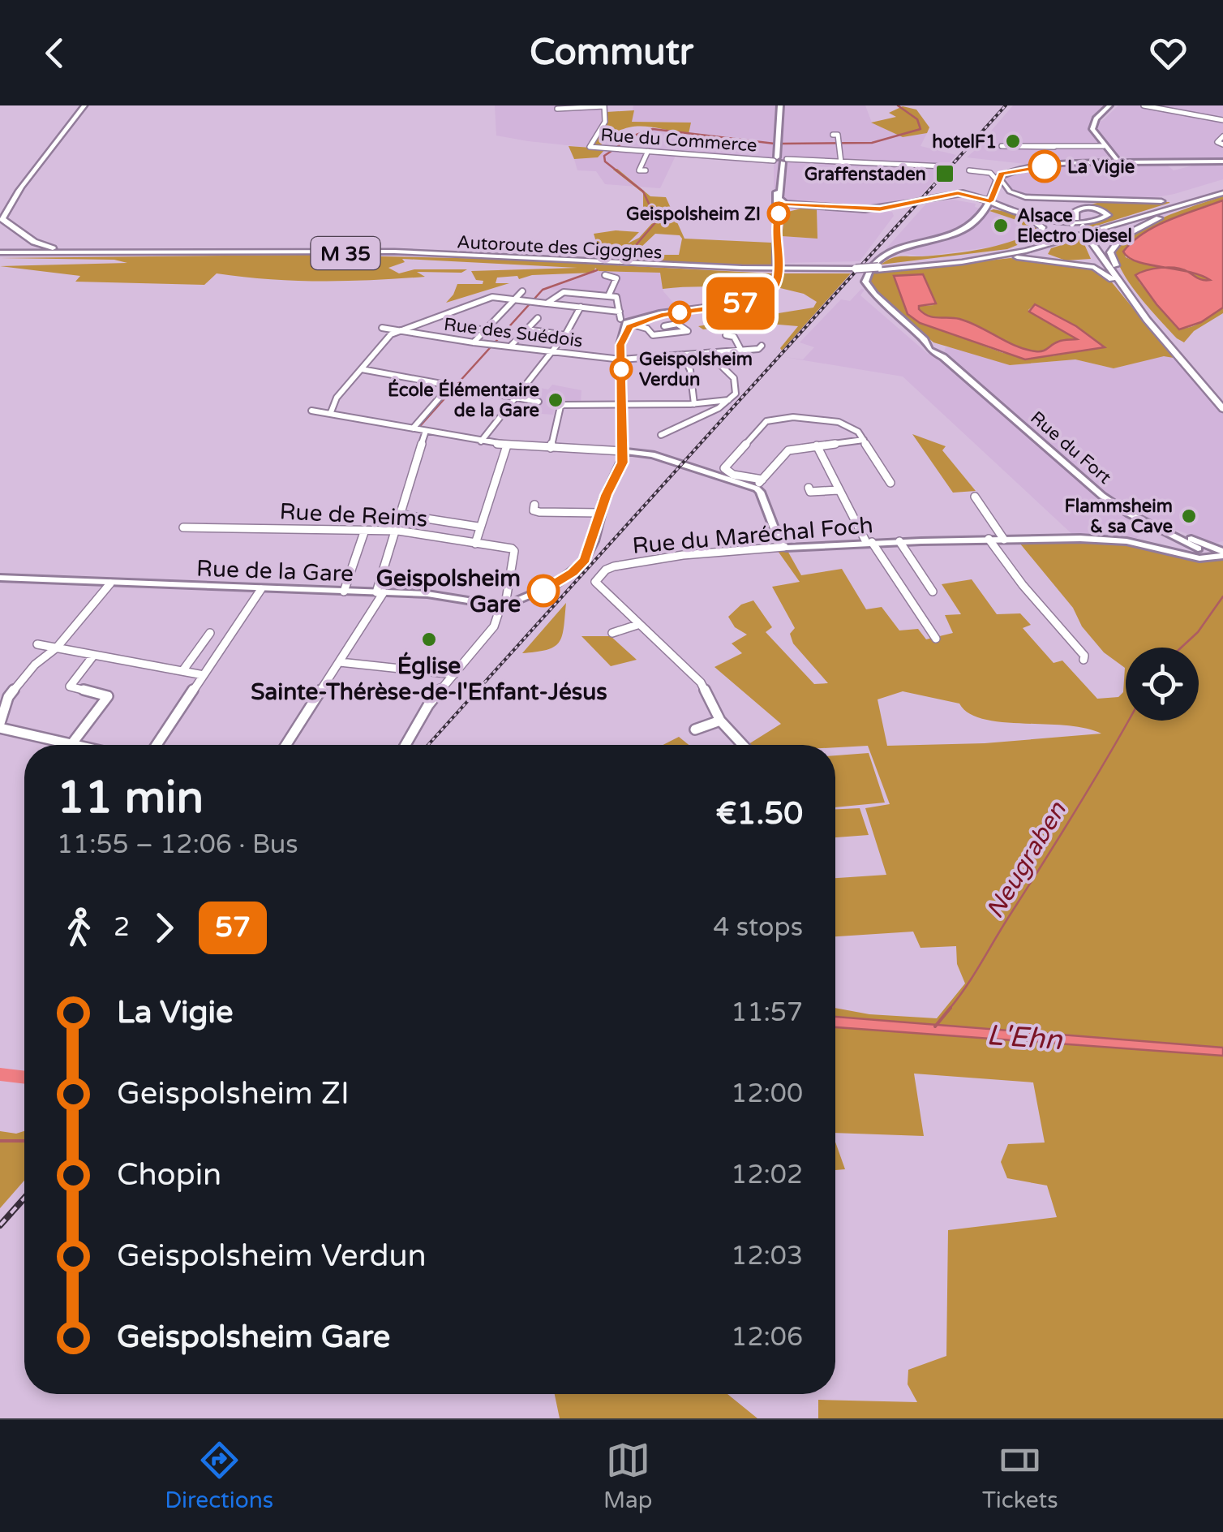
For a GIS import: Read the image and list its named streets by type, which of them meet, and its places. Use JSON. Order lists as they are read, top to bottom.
{
  "streets": {
    "highway": ["Autoroute des Cigognes", "M 35"],
    "main road": ["Rue du Fort", "Rue du Maréchal Foch", "Rue de la Gare"],
    "street": ["Rue du Commerce", "Rue des Suédois", "Rue de Reims"]
  },
  "crossings": [
    ["Autoroute des Cigognes", "M 35"],
    ["Rue du Fort", "Rue du Maréchal Foch"],
    ["Rue de Reims", "Rue de la Gare"]
  ],
  "water": ["Neugraben", "L'Ehn"],
  "places": {
    "other": [
      "hotelF1",
      "La Vigie",
      "Geispolsheim ZI",
      "Alsace Electro Diesel",
      "Geispolsheim Verdun",
      "École Élémentaire de la Gare",
      "Flammsheim & sa Cave",
      "Geispolsheim Gare",
      "Église Sainte-Thérèse-de-l'Enfant-Jésus"
    ],
    "transit": ["Graffenstaden"]
  },
  "lines": ["bus line 57"],
  "page": {
    "header": "Commutr",
    "on_map": "57",
    "heading": ["11 min", "11:55 – 12:06 · Bus", "€1.50"],
    "legs": ["2", "57", "4 stops"],
    "list": [
      {
        "name": "La Vigie",
        "value": "11:57"
      },
      {
        "name": "Geispolsheim ZI",
        "value": "12:00"
      },
      {
        "name": "Chopin",
        "value": "12:02"
      },
      {
        "name": "Geispolsheim Verdun",
        "value": "12:03"
      },
      {
        "name": "Geispolsheim Gare",
        "value": "12:06"
      }
    ],
    "tabs": ["Directions", "Map", "Tickets"]
  }
}
